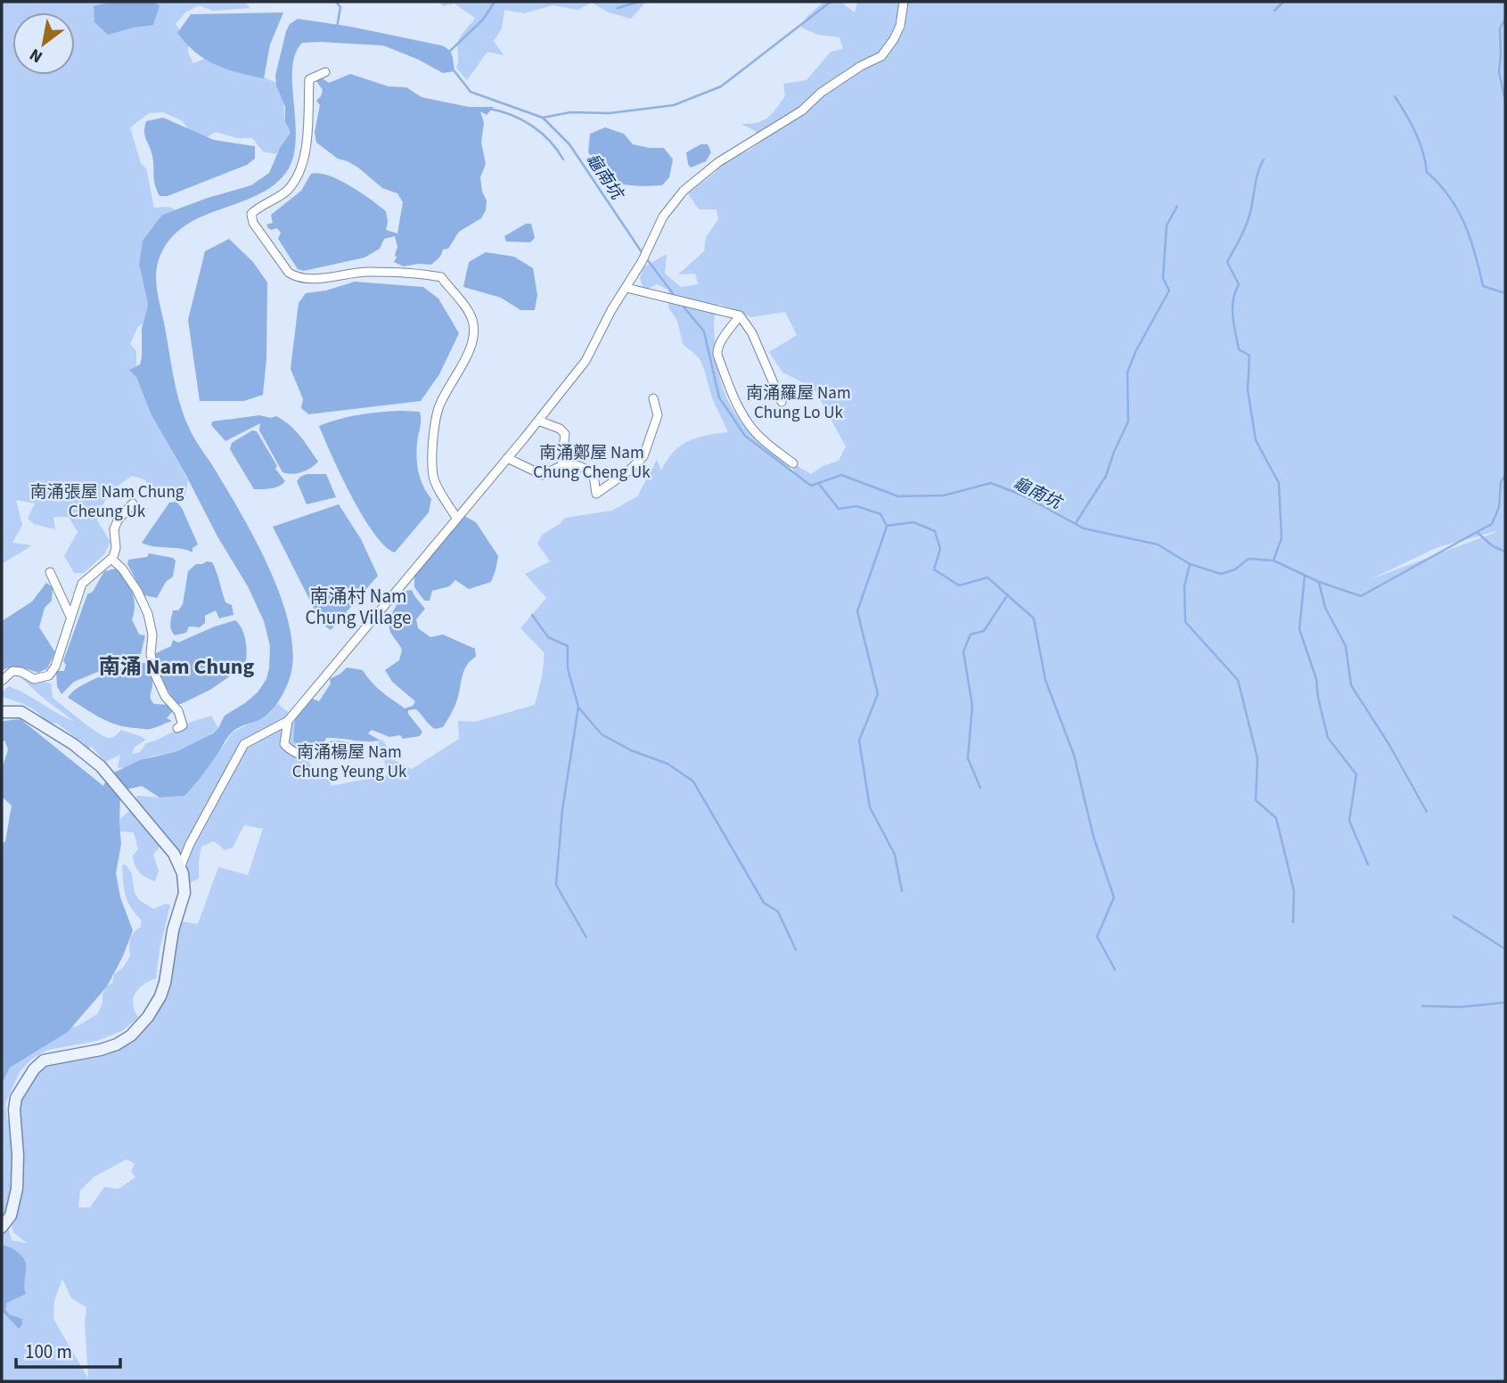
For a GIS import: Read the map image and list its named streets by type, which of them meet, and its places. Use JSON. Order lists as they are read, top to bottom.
{
  "districts": [
    "南涌羅屋 Nam Chung Lo Uk",
    "南涌鄭屋 Nam Chung Cheng Uk",
    "南涌張屋 Nam Chung Cheung Uk",
    "南涌村 Nam Chung Village",
    "南涌 Nam Chung",
    "南涌楊屋 Nam Chung Yeung Uk"
  ],
  "water": ["龜南坑"],
  "scale_bar": "100 m",
  "north": "bottom left"
}
